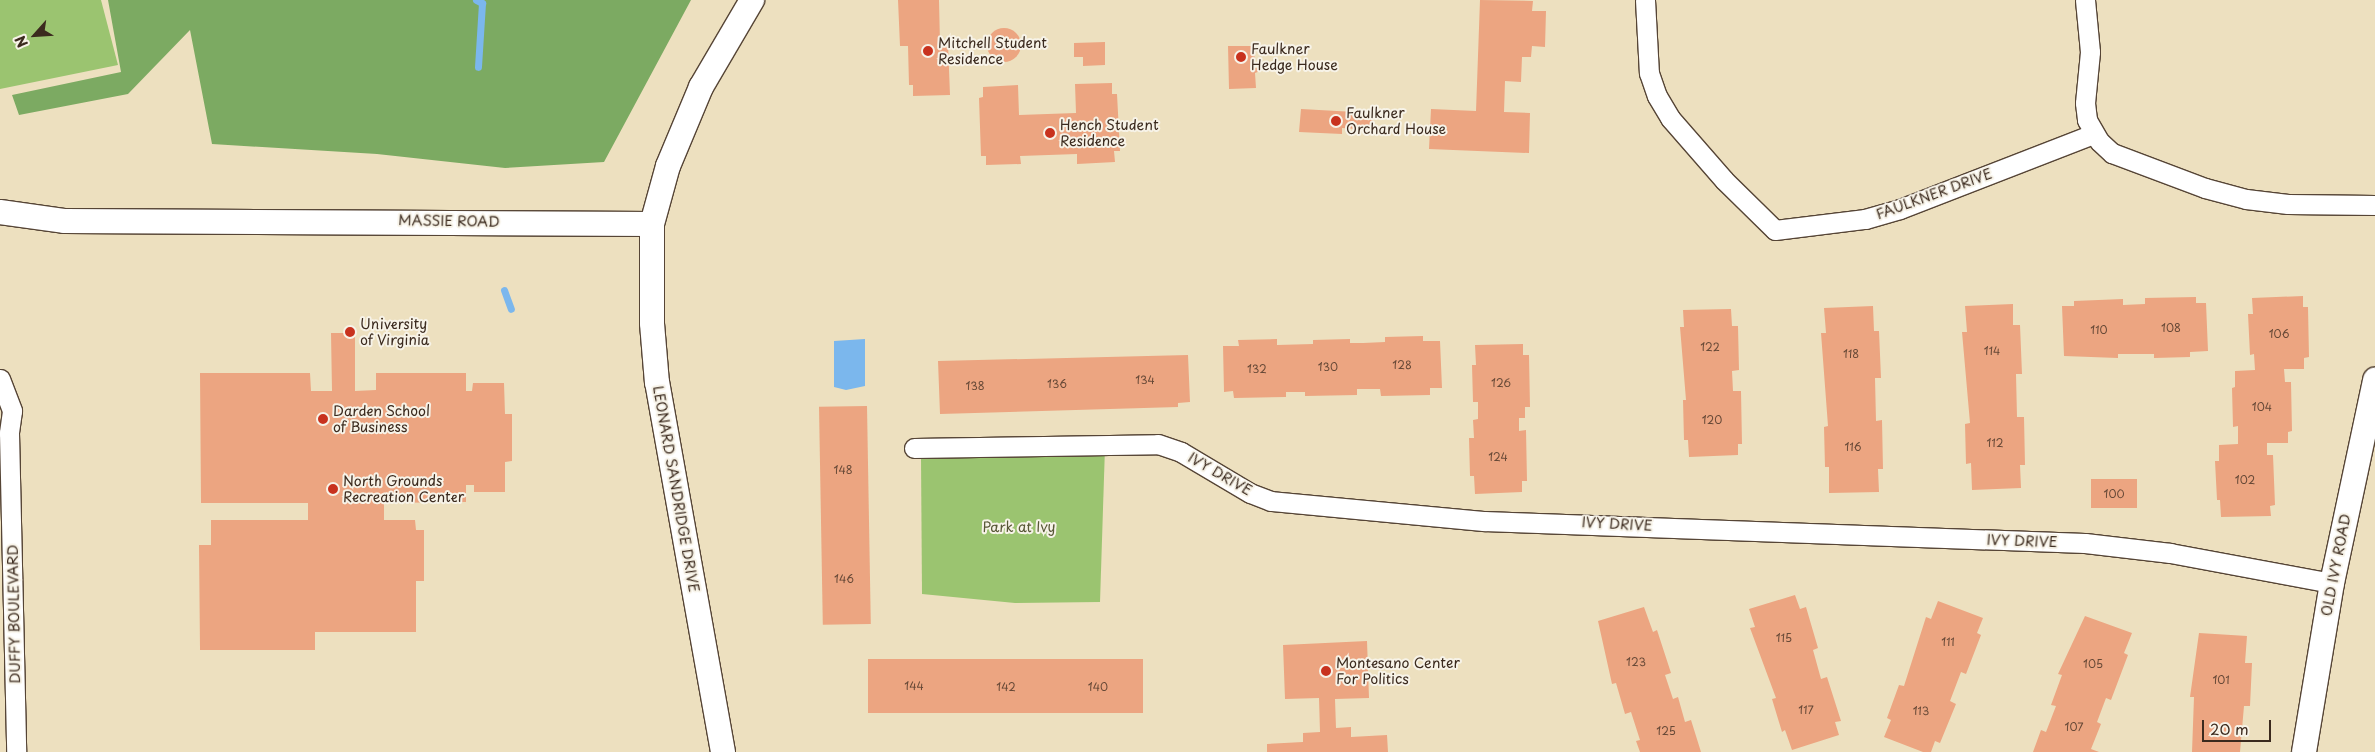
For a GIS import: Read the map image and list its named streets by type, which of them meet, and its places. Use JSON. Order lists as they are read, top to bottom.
{
  "streets": {
    "street": [
      "FAULKNER DRIVE",
      "MASSIE ROAD",
      "IVY DRIVE",
      "LEONARD SANDRIDGE DRIVE",
      "OLD IVY ROAD",
      "DUFFY BOULEVARD"
    ]
  },
  "crossings": [
    ["MASSIE ROAD", "LEONARD SANDRIDGE DRIVE"],
    ["IVY DRIVE", "OLD IVY ROAD"]
  ],
  "parks": ["Park at Ivy"],
  "places": [
    "Mitchell Student Residence",
    "Faulkner Hedge House",
    "Faulkner Orchard House",
    "Hench Student Residence",
    "University of Virginia",
    "Darden School of Business",
    "North Grounds Recreation Center",
    "Montesano Center For Politics"
  ],
  "house_numbers": [
    "108",
    "110",
    "106",
    "122",
    "114",
    "118",
    "128",
    "130",
    "132",
    "134",
    "126",
    "136",
    "138",
    "104",
    "120",
    "112",
    "116",
    "124",
    "148",
    "102",
    "100",
    "146",
    "115",
    "111",
    "123",
    "105",
    "101",
    "144",
    "142",
    "140",
    "117",
    "113",
    "107",
    "125"
  ],
  "scale_bar": "20 m",
  "north": "bottom left"
}
